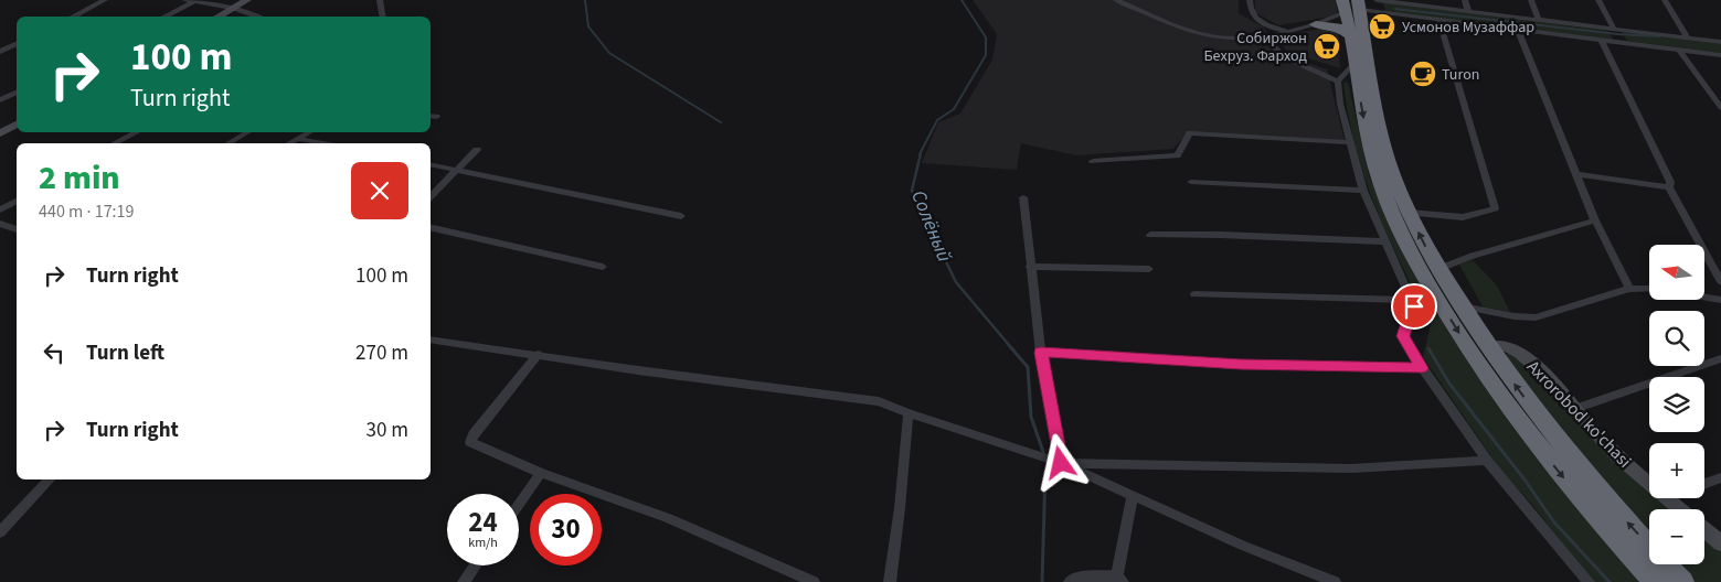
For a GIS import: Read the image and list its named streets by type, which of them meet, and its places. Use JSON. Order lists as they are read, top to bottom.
{
  "streets": {
    "street": ["Axrorobod ko'chasi"]
  },
  "water": ["Солёный"],
  "places": {
    "supermarket": ["Усмонов Музаффар", "Собиржон Бехруз. Фарход"],
    "cafe": ["Turon"]
  },
  "north": "left",
  "page": {
    "turn": ["100 m", "Turn right"],
    "heading": ["2 min", "440 m · 17:19"],
    "list": [
      {
        "name": "Turn right",
        "value": "100 m"
      },
      {
        "name": "Turn left",
        "value": "270 m"
      },
      {
        "name": "Turn right",
        "value": "30 m"
      }
    ],
    "map_buttons": ["+", "−"],
    "speed": "24 km/h",
    "limit": "30"
  }
}
